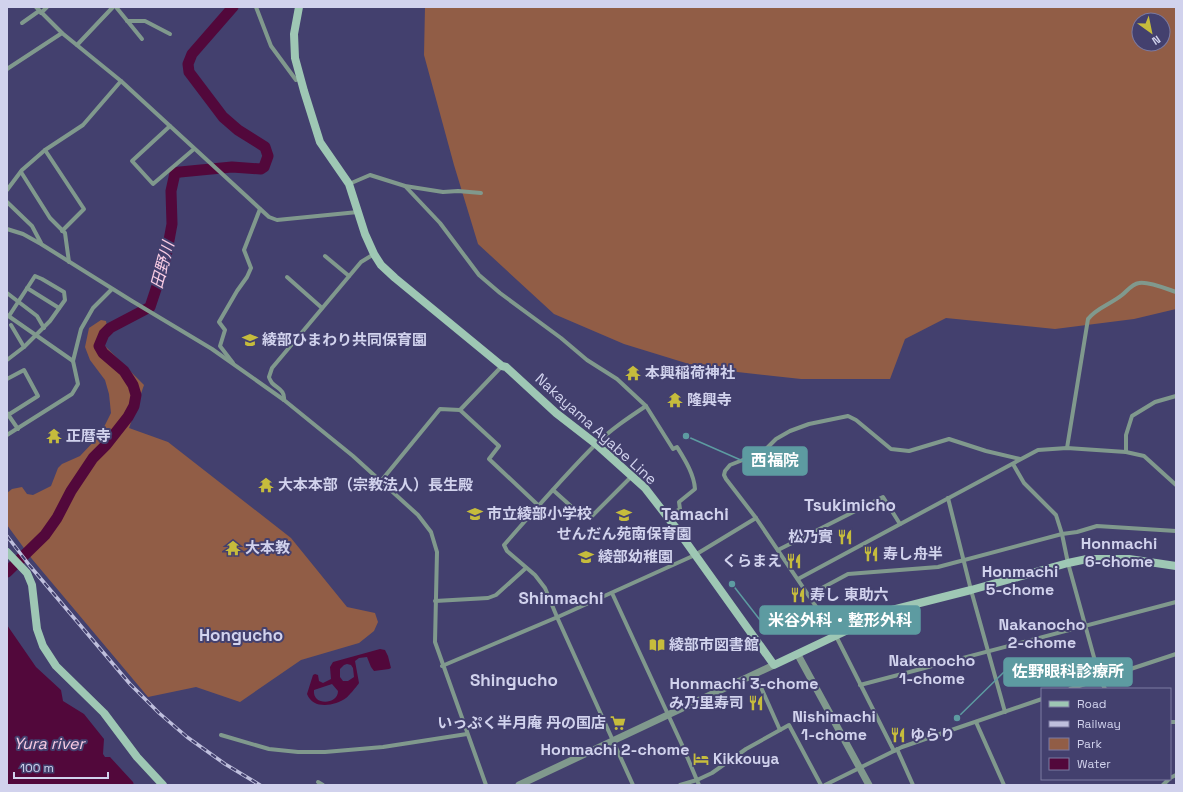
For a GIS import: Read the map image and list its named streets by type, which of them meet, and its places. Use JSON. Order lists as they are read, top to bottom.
{
  "streets": {
    "main road": ["Nakayama Ayabe Line"]
  },
  "districts": [
    "Tsukimicho",
    "Tamachi",
    "Honmachi 6-chome",
    "Honmachi 5-chome",
    "Shinmachi",
    "Nakanocho 2-chome",
    "Hongucho",
    "Nakanocho 1-chome",
    "Shingucho",
    "Honmachi 3-chome",
    "Nishimachi 1-chome",
    "Honmachi 2-chome"
  ],
  "water": ["田野川", "Yura river"],
  "places": {
    "school or university": [
      "綾部ひまわり共同保育園",
      "市立綾部小学校",
      "せんだん苑南保育園",
      "綾部幼稚園"
    ],
    "temple": [
      "本興稲荷神社",
      "隆興寺",
      "正暦寺",
      "大本本部（宗教法人）長生殿",
      "大本教"
    ],
    "other": ["西福院", "米谷外科・整形外科", "佐野眼科診療所"],
    "restaurant": [
      "松乃實",
      "寿し舟半",
      "くらまえ",
      "寿し 東助六",
      "み乃里寿司",
      "ゆらり"
    ],
    "library": ["綾部市図書館"],
    "supermarket": ["いっぷく半月庵 丹の国店"],
    "hotel": ["Kikkouya"]
  },
  "legend": [
    "Road",
    "Railway",
    "Park",
    "Water"
  ],
  "scale_bar": "100 m",
  "north": "bottom right"
}
